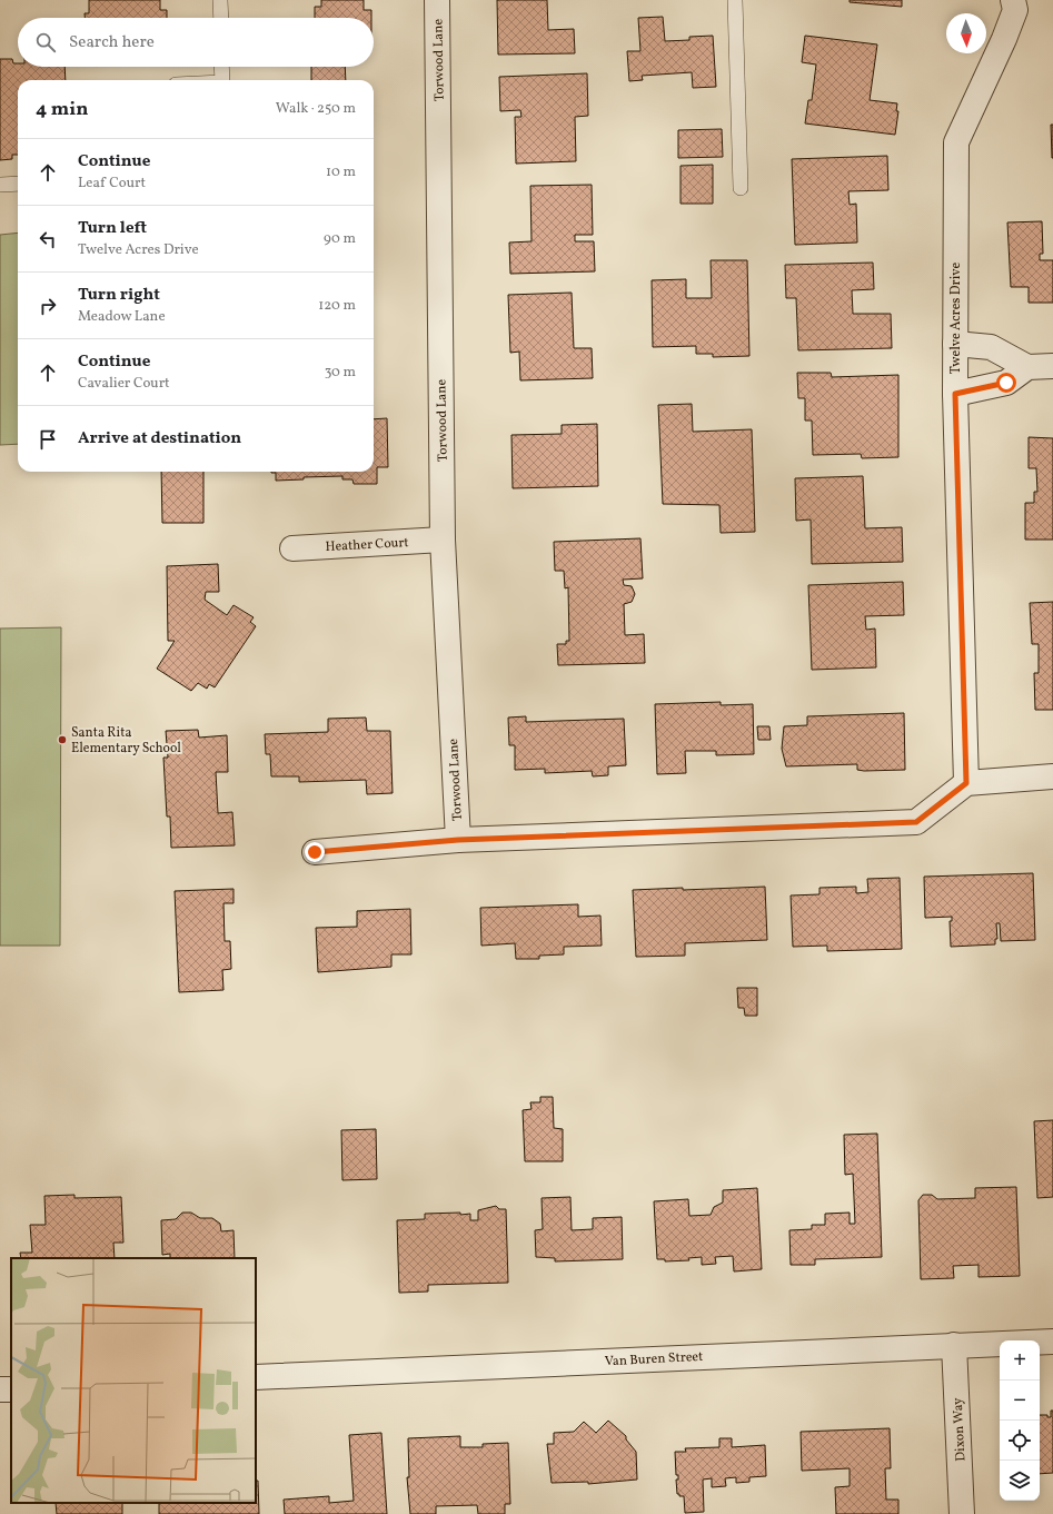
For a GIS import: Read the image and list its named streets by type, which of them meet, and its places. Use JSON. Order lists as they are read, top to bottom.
{
  "streets": {
    "street": [
      "Torwood Lane",
      "Twelve Acres Drive",
      "Heather Court",
      "Van Buren Street",
      "Dixon Way"
    ]
  },
  "crossings": [
    ["Torwood Lane", "Heather Court"],
    ["Van Buren Street", "Dixon Way"]
  ],
  "places": ["Santa Rita Elementary School"],
  "north": "bottom",
  "page": {
    "search": "Search here",
    "heading": ["4 min", "Walk · 250 m"],
    "list": [
      ["Continue", "Leaf Court", "10 m"],
      ["Turn left", "Twelve Acres Drive", "90 m"],
      ["Turn right", "Meadow Lane", "120 m"],
      ["Continue", "Cavalier Court", "30 m"],
      "Arrive at destination"
    ],
    "map_buttons": ["+", "−"]
  }
}
